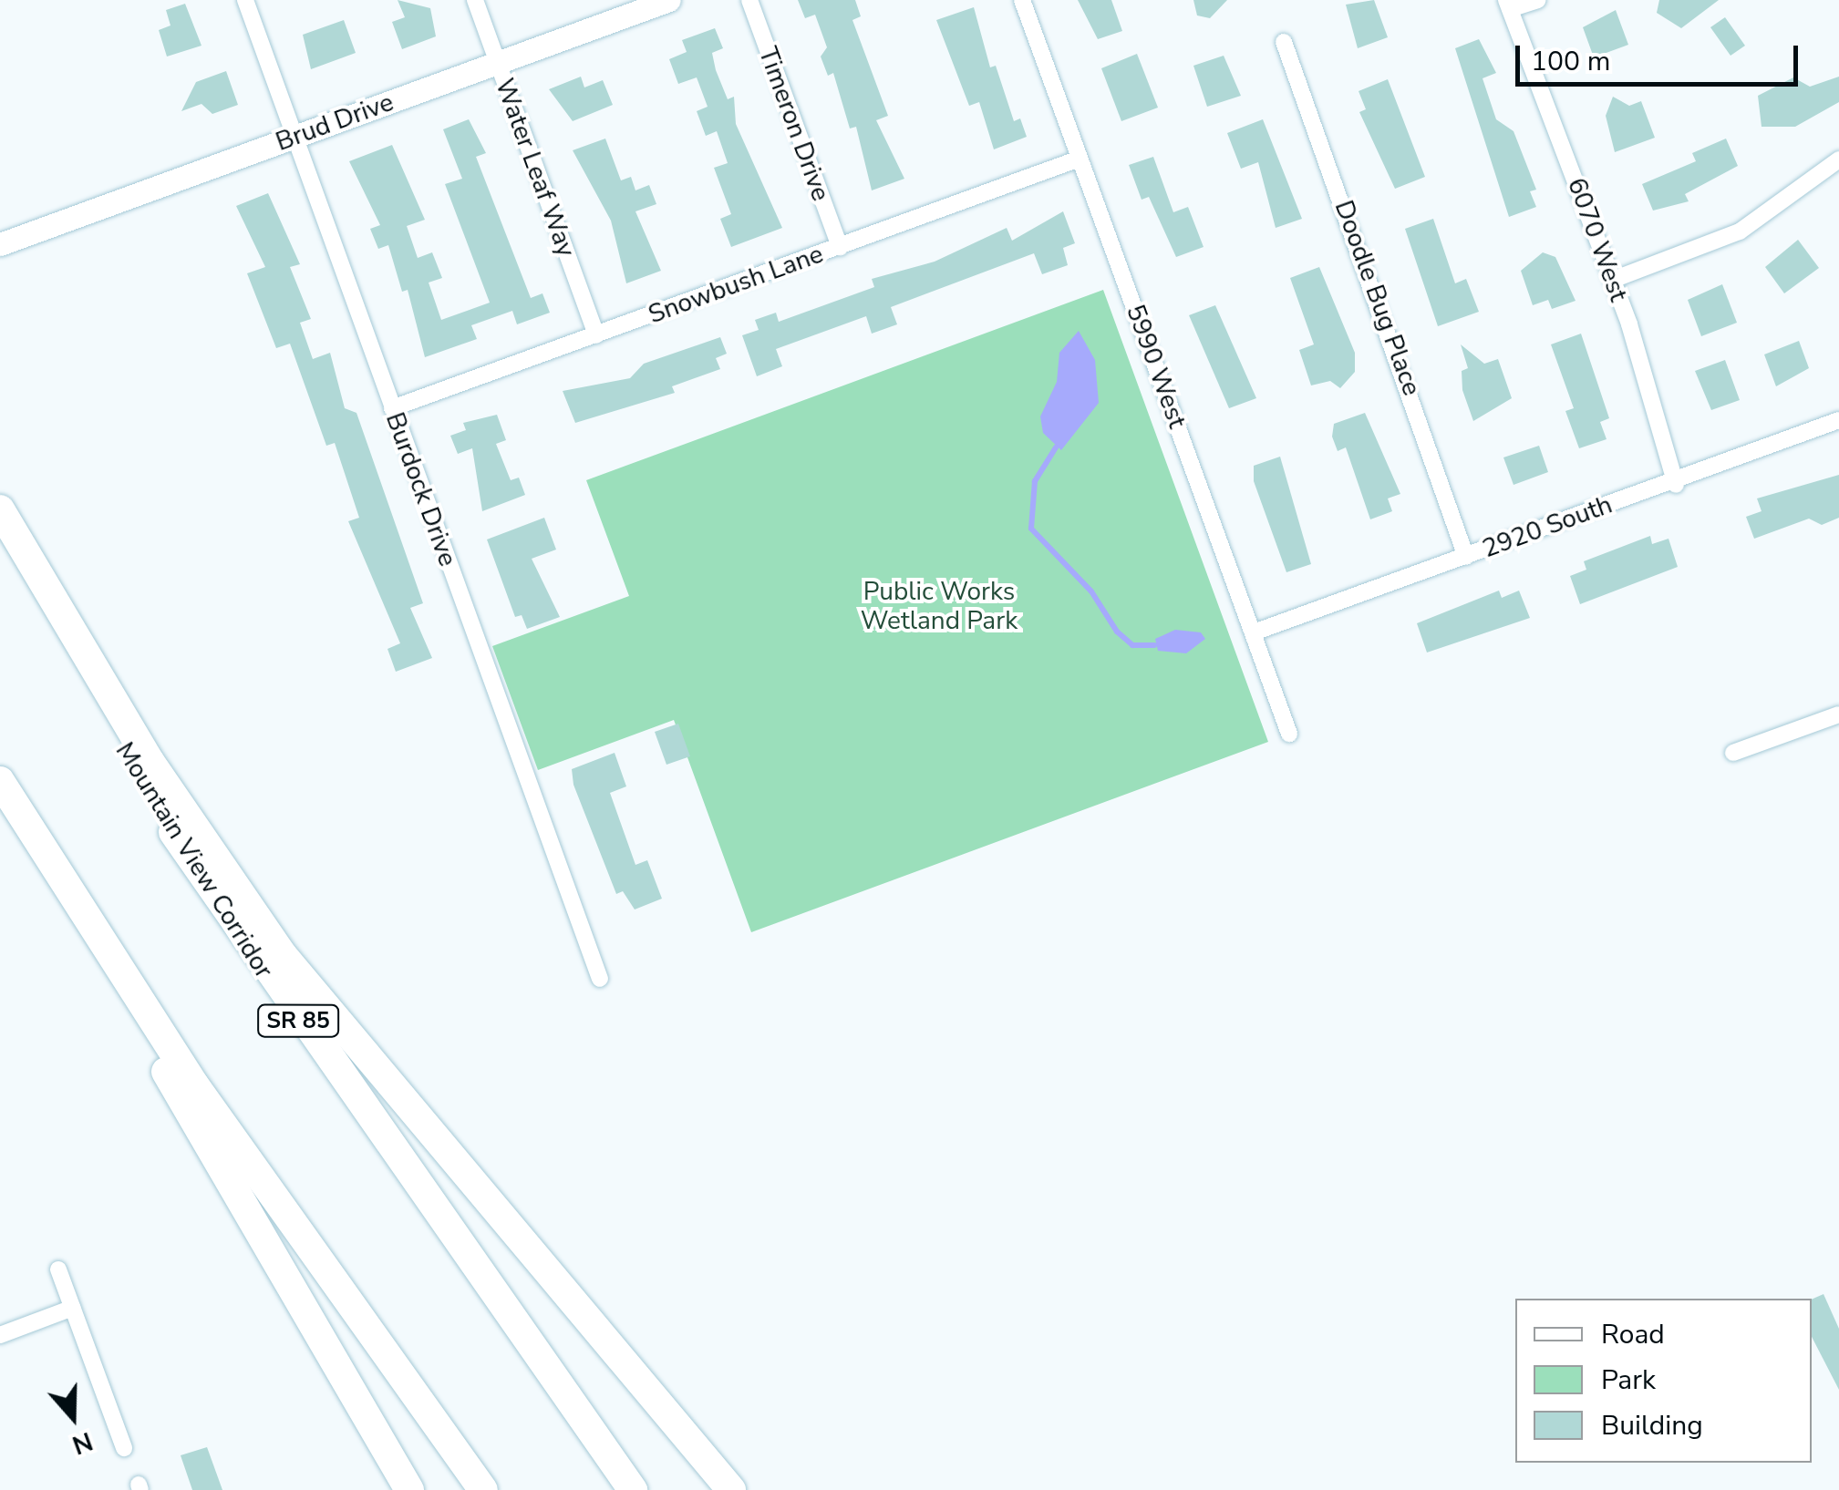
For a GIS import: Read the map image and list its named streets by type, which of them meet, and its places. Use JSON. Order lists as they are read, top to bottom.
{
  "streets": {
    "highway": ["Mountain View Corridor", "SR 85"],
    "main road": ["Brud Drive"],
    "street": [
      "Timeron Drive",
      "Water Leaf Way",
      "6070 West",
      "Snowbush Lane",
      "Doodle Bug Place",
      "5990 West",
      "Burdock Drive",
      "2920 South"
    ]
  },
  "crossings": [
    ["Brud Drive", "Water Leaf Way"],
    ["Brud Drive", "Burdock Drive"],
    ["Timeron Drive", "Snowbush Lane"],
    ["Water Leaf Way", "Snowbush Lane"],
    ["6070 West", "2920 South"],
    ["Snowbush Lane", "5990 West"],
    ["Snowbush Lane", "Burdock Drive"],
    ["Doodle Bug Place", "2920 South"],
    ["5990 West", "2920 South"]
  ],
  "parks": ["Public Works Wetland Park"],
  "legend": ["Road", "Park", "Building"],
  "scale_bar": "100 m",
  "north": "bottom"
}
